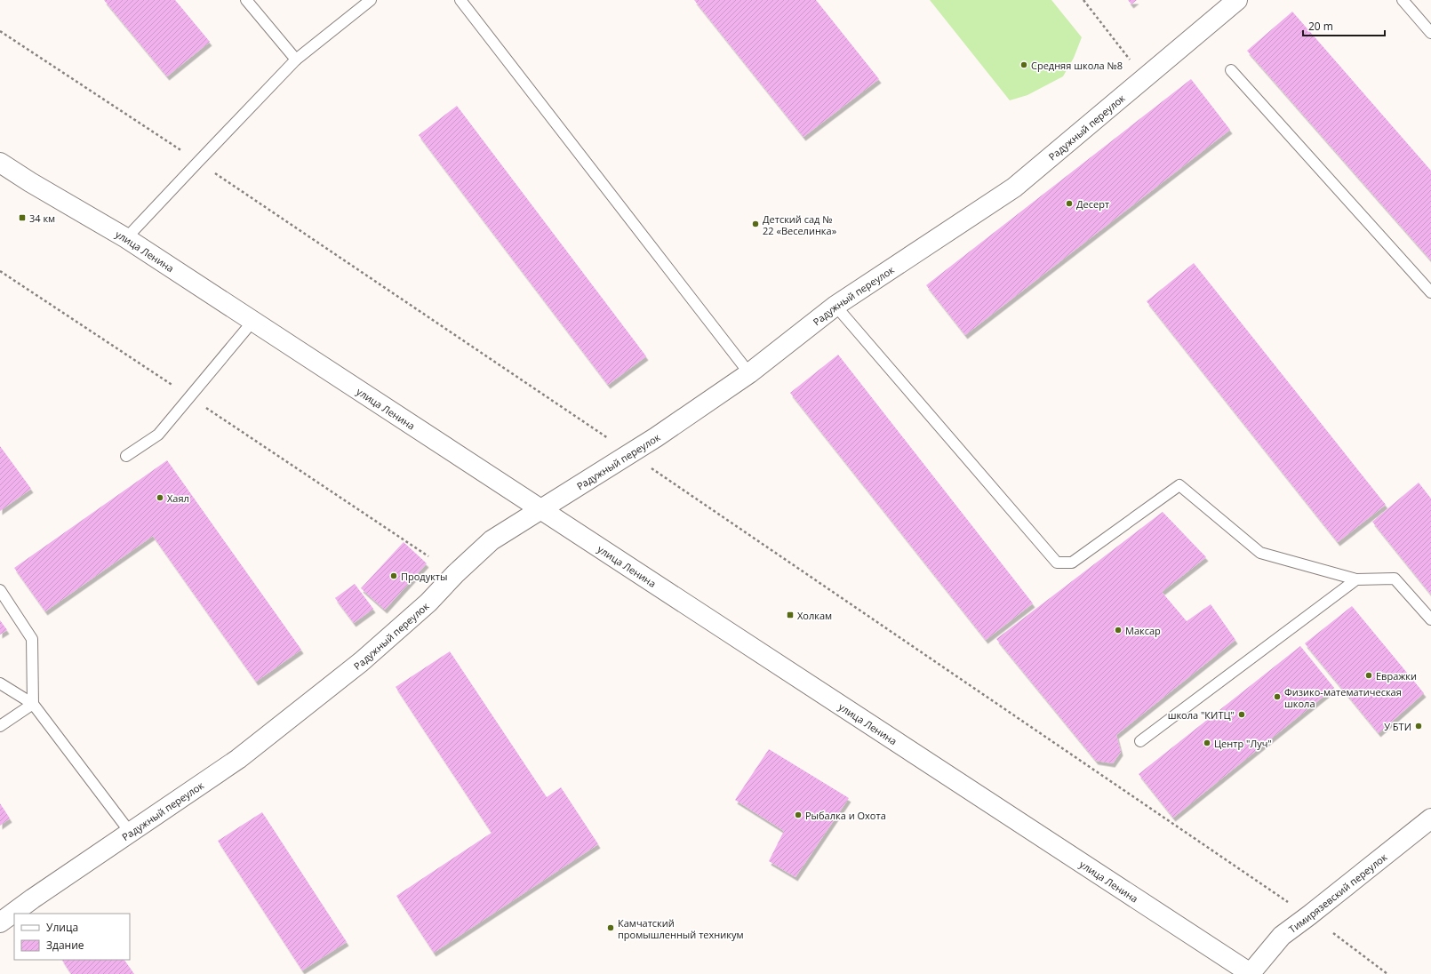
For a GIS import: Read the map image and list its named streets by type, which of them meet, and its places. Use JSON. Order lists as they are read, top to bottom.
{
  "streets": {
    "street": ["Радужный переулок", "улица Ленина", "Тимирязевский переулок"]
  },
  "crossings": [
    ["Радужный переулок", "улица Ленина"],
    ["улица Ленина", "Тимирязевский переулок"]
  ],
  "places": {
    "other": [
      "Средняя школа №8",
      "Десерт",
      "Детский сад № 22 «Веселинка»",
      "Хаял",
      "Продукты",
      "Максар",
      "Евражки",
      "Физико-математическая школа",
      "школа \"КИТЦ\"",
      "У БТИ",
      "Центр \"Луч\"",
      "Рыбалка и Охота",
      "Камчатский промышленный техникум"
    ],
    "transit": ["34 км", "Холкам"]
  },
  "legend": ["Улица", "Здание"],
  "scale_bar": "20 m"
}
